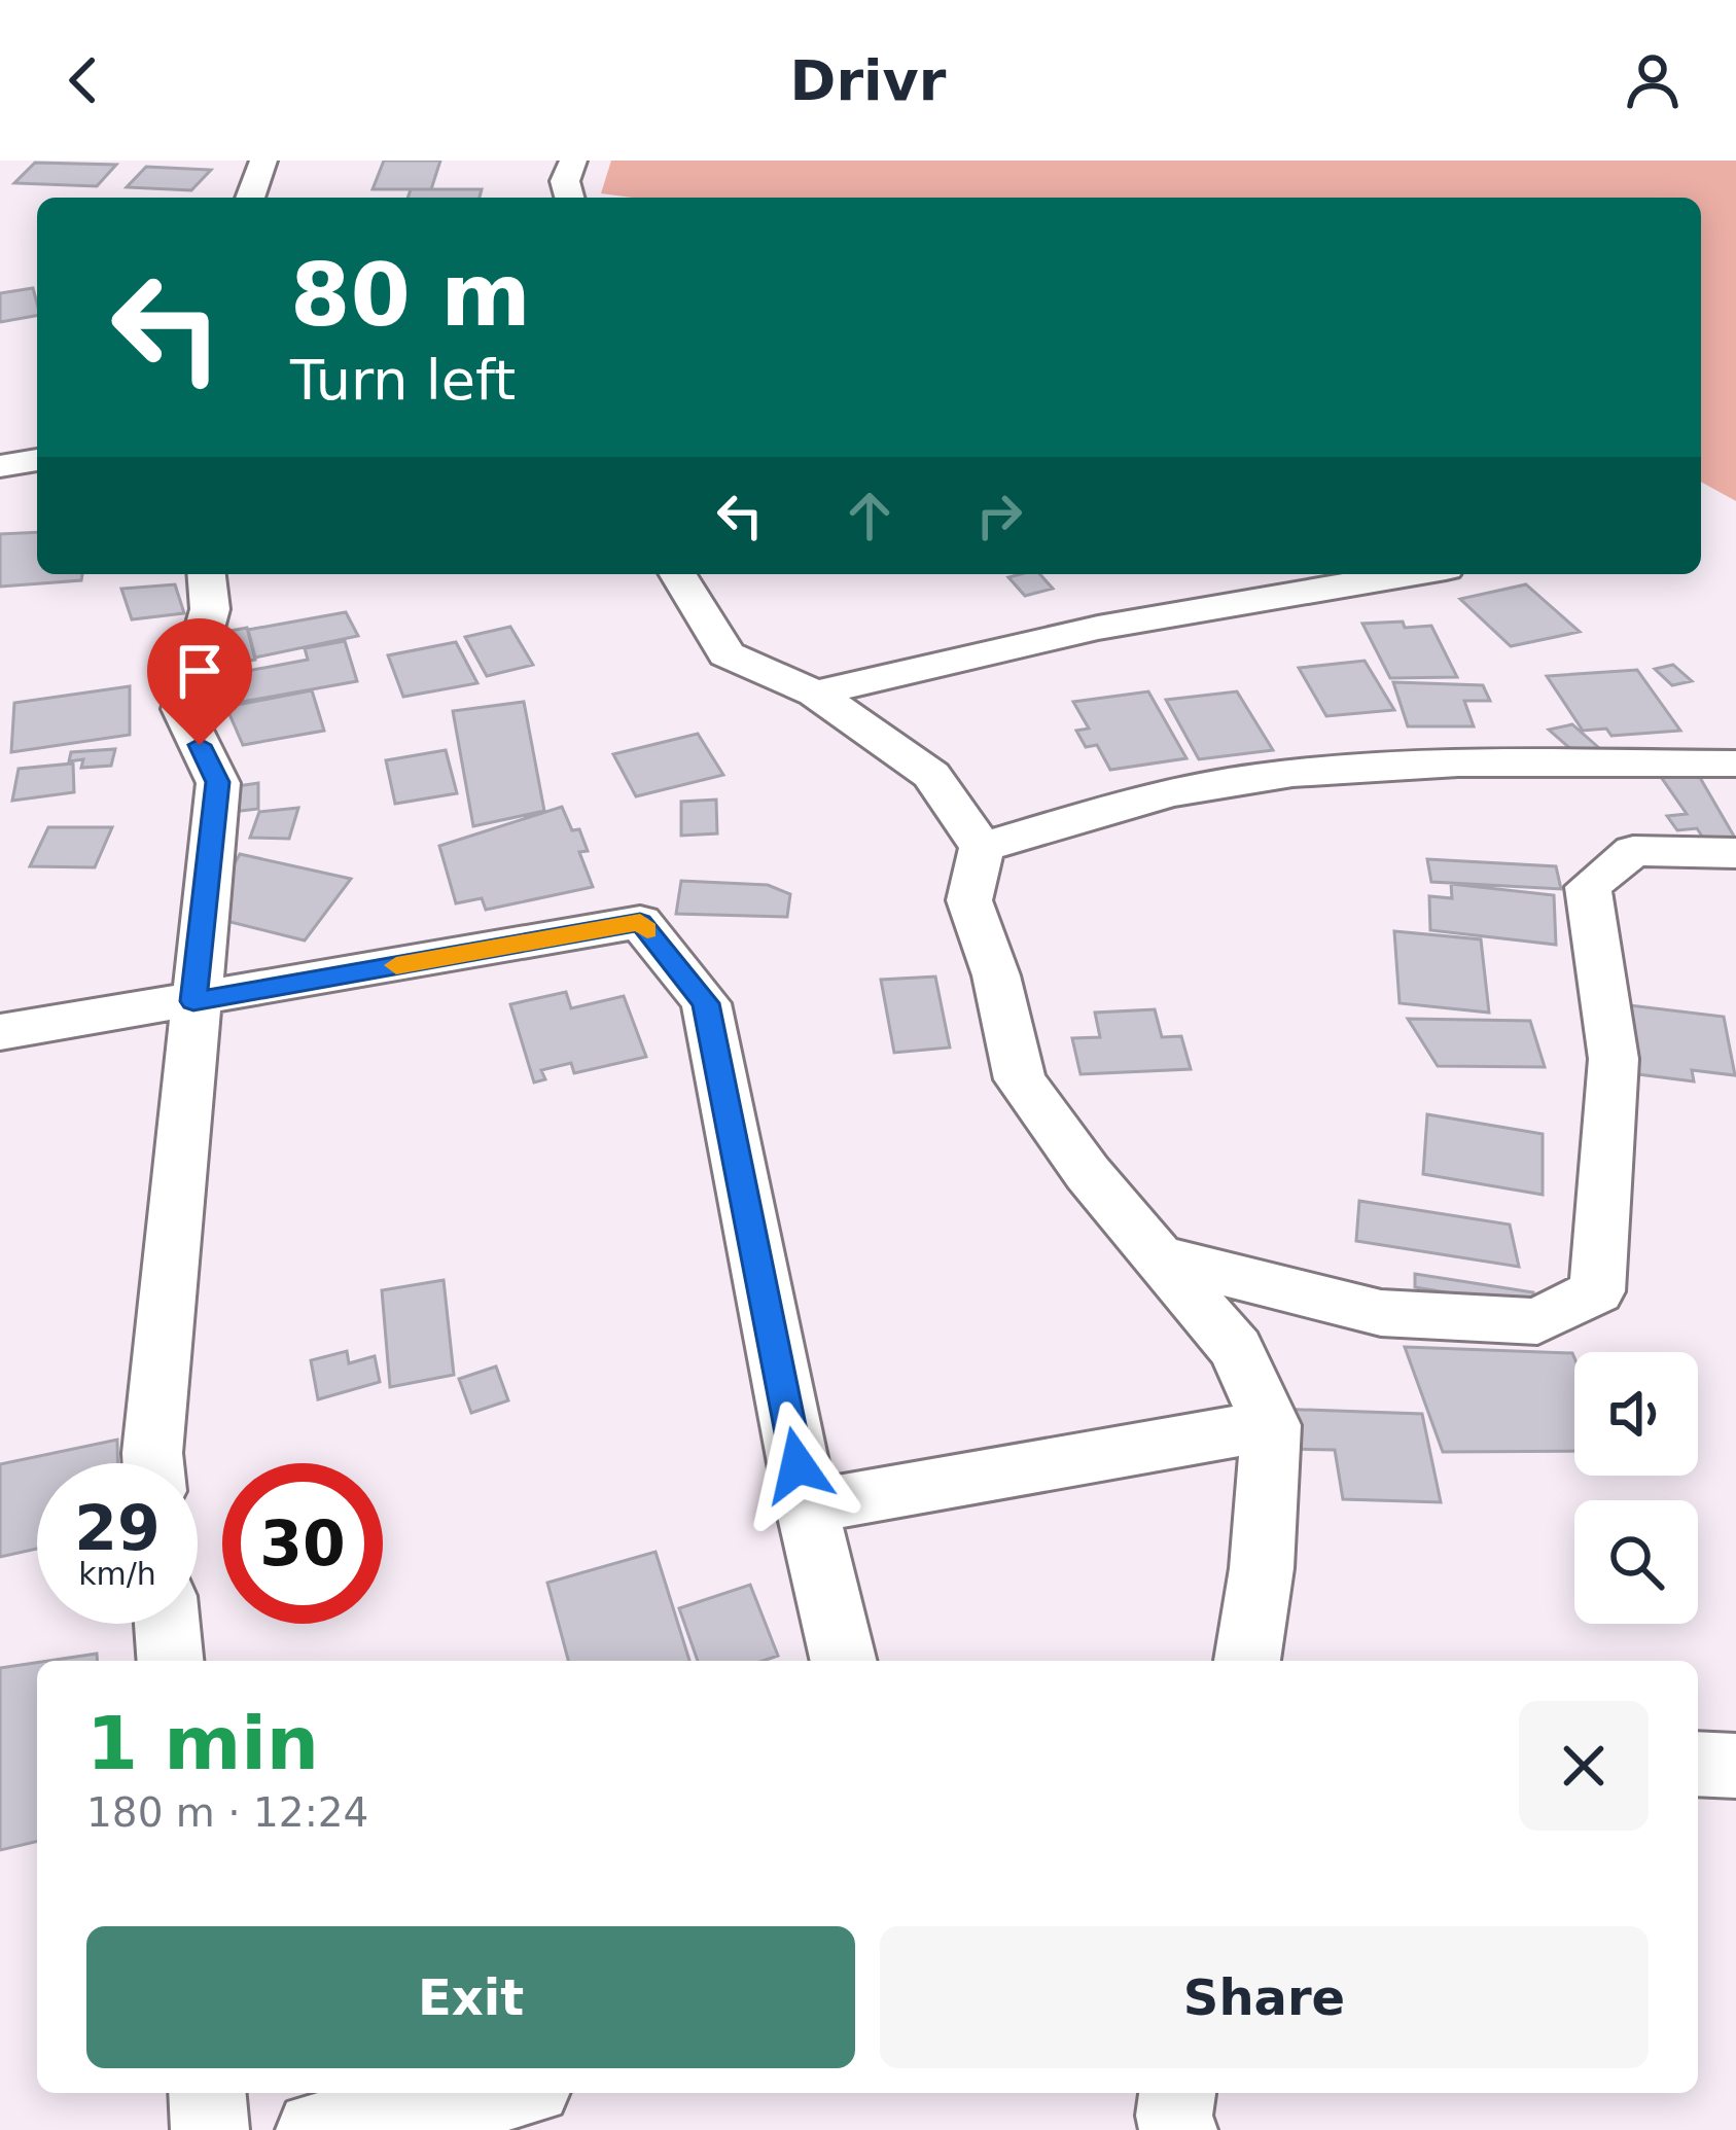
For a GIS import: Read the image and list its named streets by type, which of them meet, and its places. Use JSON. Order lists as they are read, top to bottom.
{
  "page": {
    "header": "Drivr",
    "turn": ["80 m", "Turn left"],
    "speed": "29 km/h",
    "limit": "30",
    "heading": ["1 min", "180 m · 12:24"],
    "buttons": ["Exit", "Share"]
  }
}
